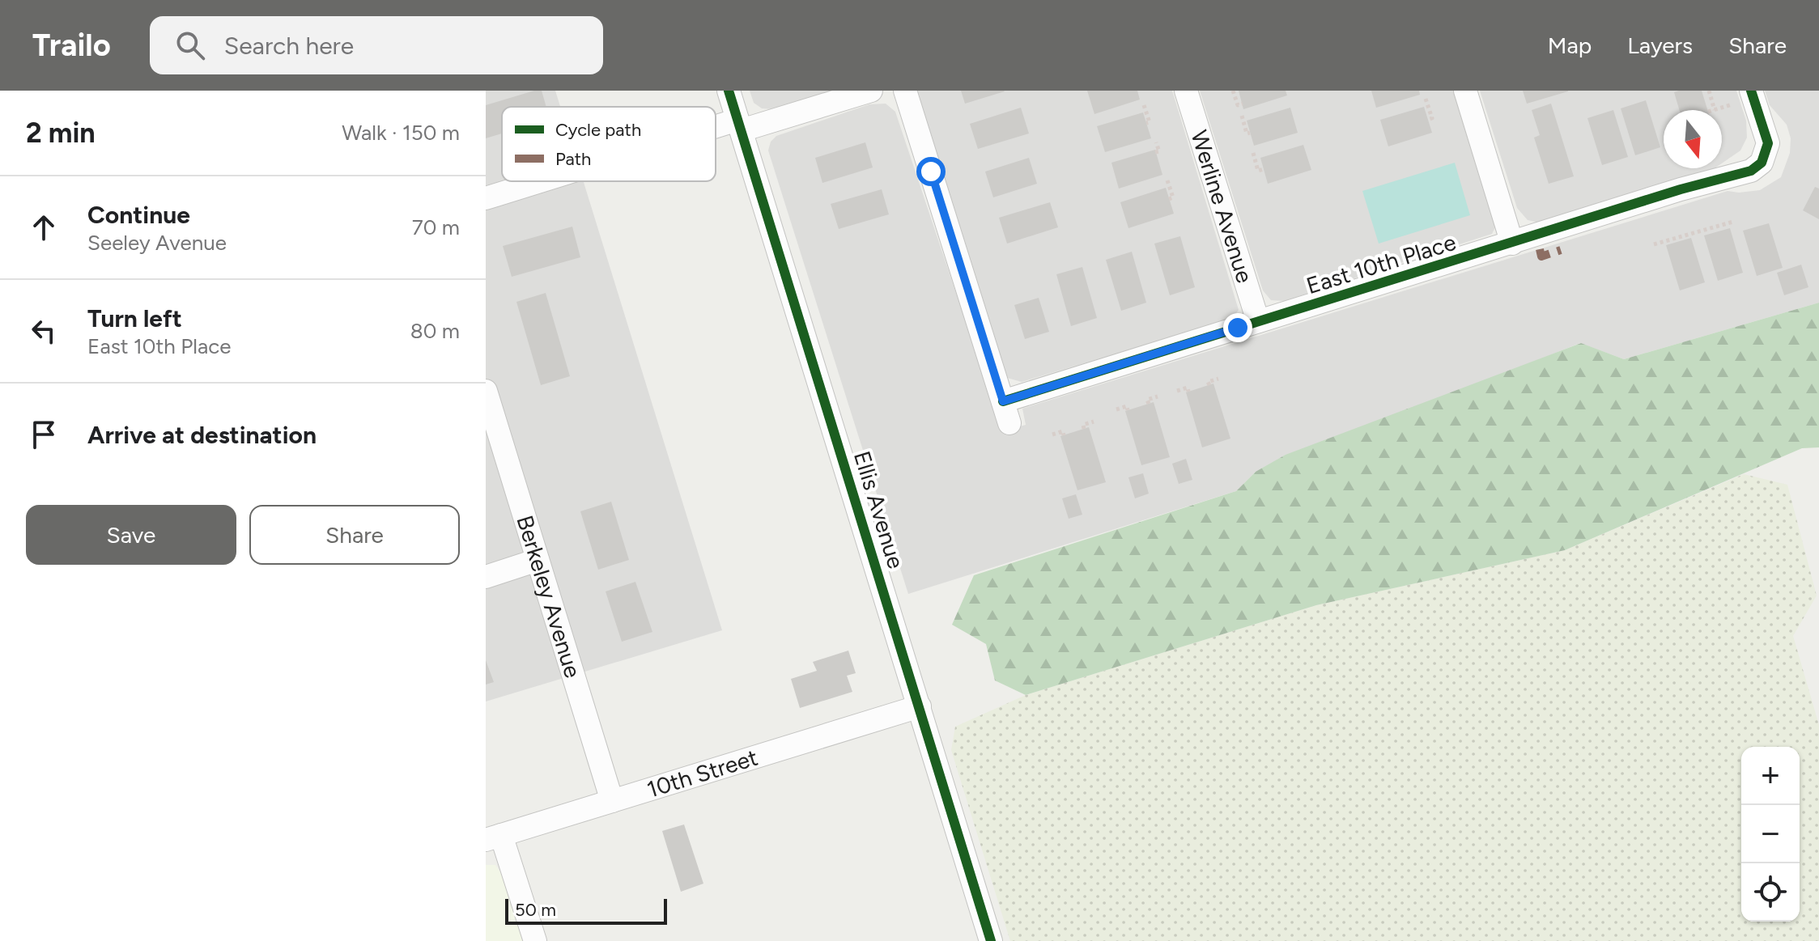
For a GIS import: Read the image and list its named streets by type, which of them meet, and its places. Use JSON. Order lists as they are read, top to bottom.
{
  "streets": {
    "street": [
      "Werline Avenue",
      "East 10th Place",
      "Ellis Avenue",
      "Berkeley Avenue",
      "10th Street"
    ]
  },
  "crossings": [
    ["Werline Avenue", "East 10th Place"],
    ["Ellis Avenue", "10th Street"],
    ["Berkeley Avenue", "10th Street"]
  ],
  "legend": ["Cycle path", "Path"],
  "scale_bar": "50 m",
  "north": "bottom",
  "page": {
    "header": "Trailo",
    "search": "Search here",
    "nav": ["Map", "Layers", "Share"],
    "heading": ["2 min", "Walk · 150 m"],
    "list": [
      ["Continue", "Seeley Avenue", "70 m"],
      ["Turn left", "East 10th Place", "80 m"],
      "Arrive at destination"
    ],
    "buttons": ["Save", "Share"],
    "map_buttons": ["+", "−"],
    "scale": "50 m"
  }
}
